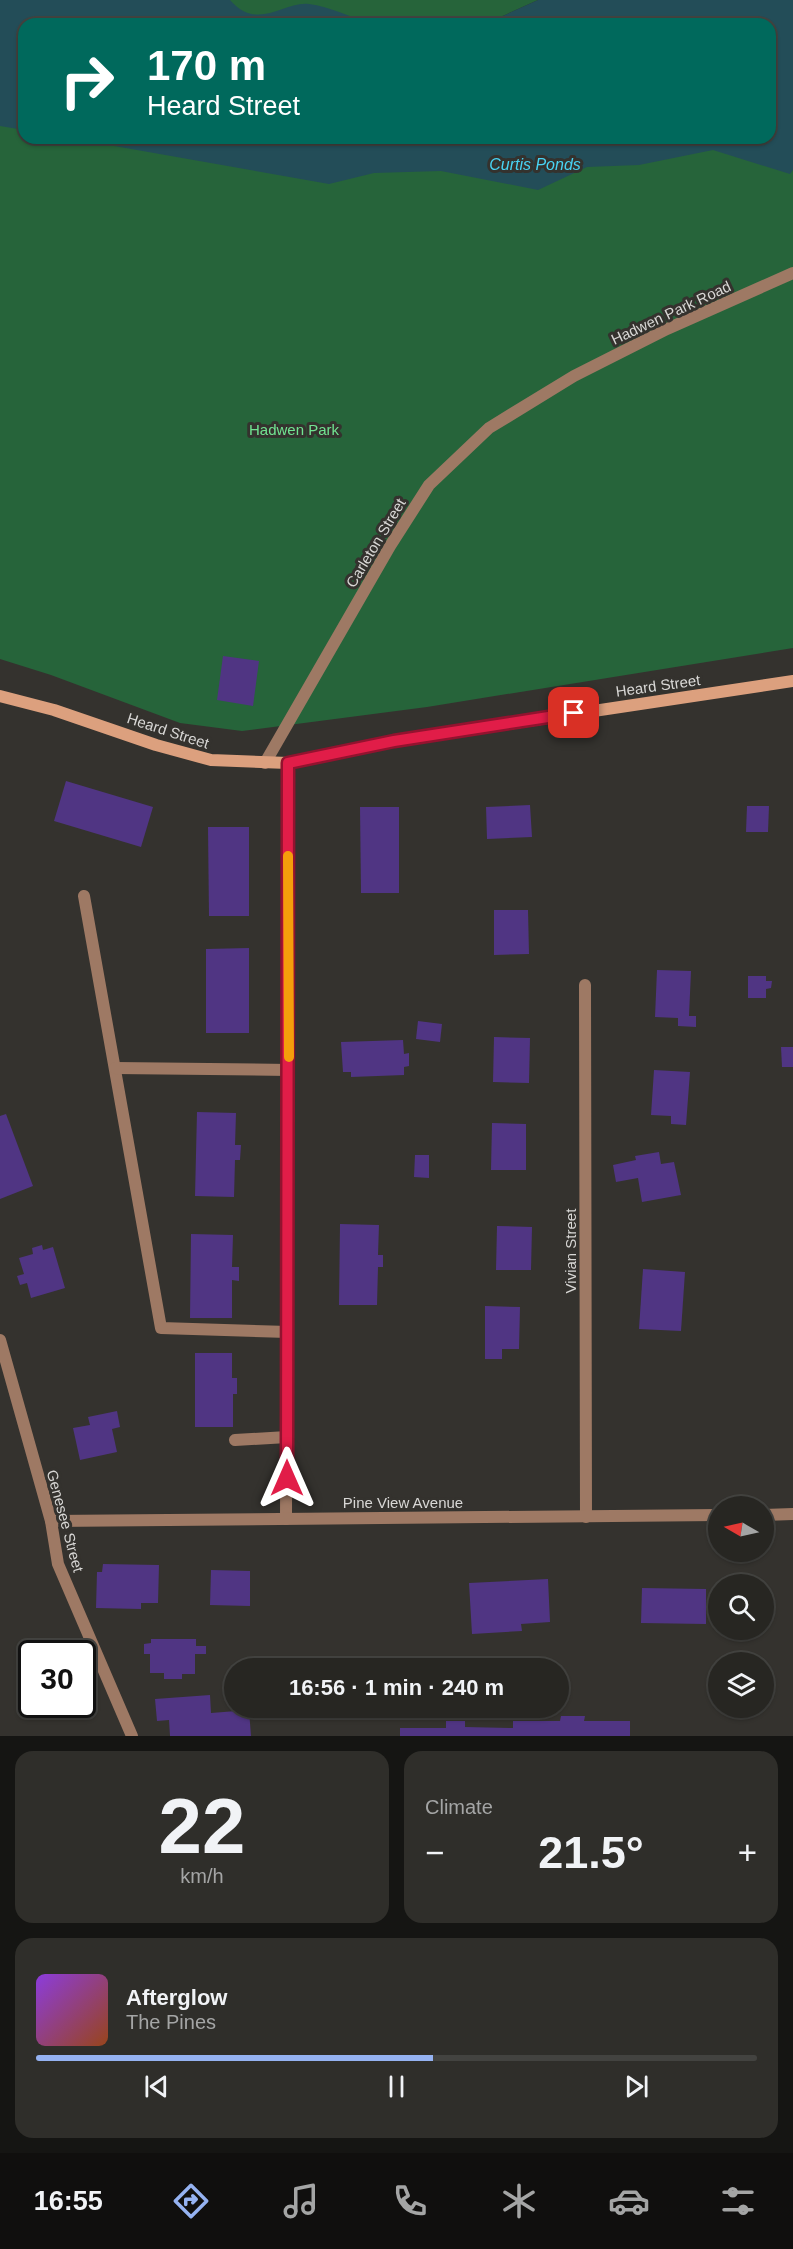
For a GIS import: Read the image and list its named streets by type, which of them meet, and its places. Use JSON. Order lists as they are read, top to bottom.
{
  "streets": {
    "street": [
      "Hadwen Park Road",
      "Carleton Street",
      "Heard Street",
      "Vivian Street",
      "Pine View Avenue",
      "Genesee Street"
    ]
  },
  "crossings": [
    ["Hadwen Park Road", "Carleton Street"],
    ["Carleton Street", "Heard Street"],
    ["Vivian Street", "Pine View Avenue"],
    ["Pine View Avenue", "Genesee Street"]
  ],
  "water": ["Curtis Ponds"],
  "parks": ["Hadwen Park"],
  "north": "left",
  "page": {
    "turn": ["170 m", "Heard Street"],
    "limit": "30",
    "trip": "16:56 · 1 min · 240 m",
    "tile": [
      ["22", "km/h"],
      "Climate"
    ],
    "heat": ["−", "21.5°", "+"],
    "song": ["Afterglow", "The Pines"],
    "tabs": "16:55"
  }
}
